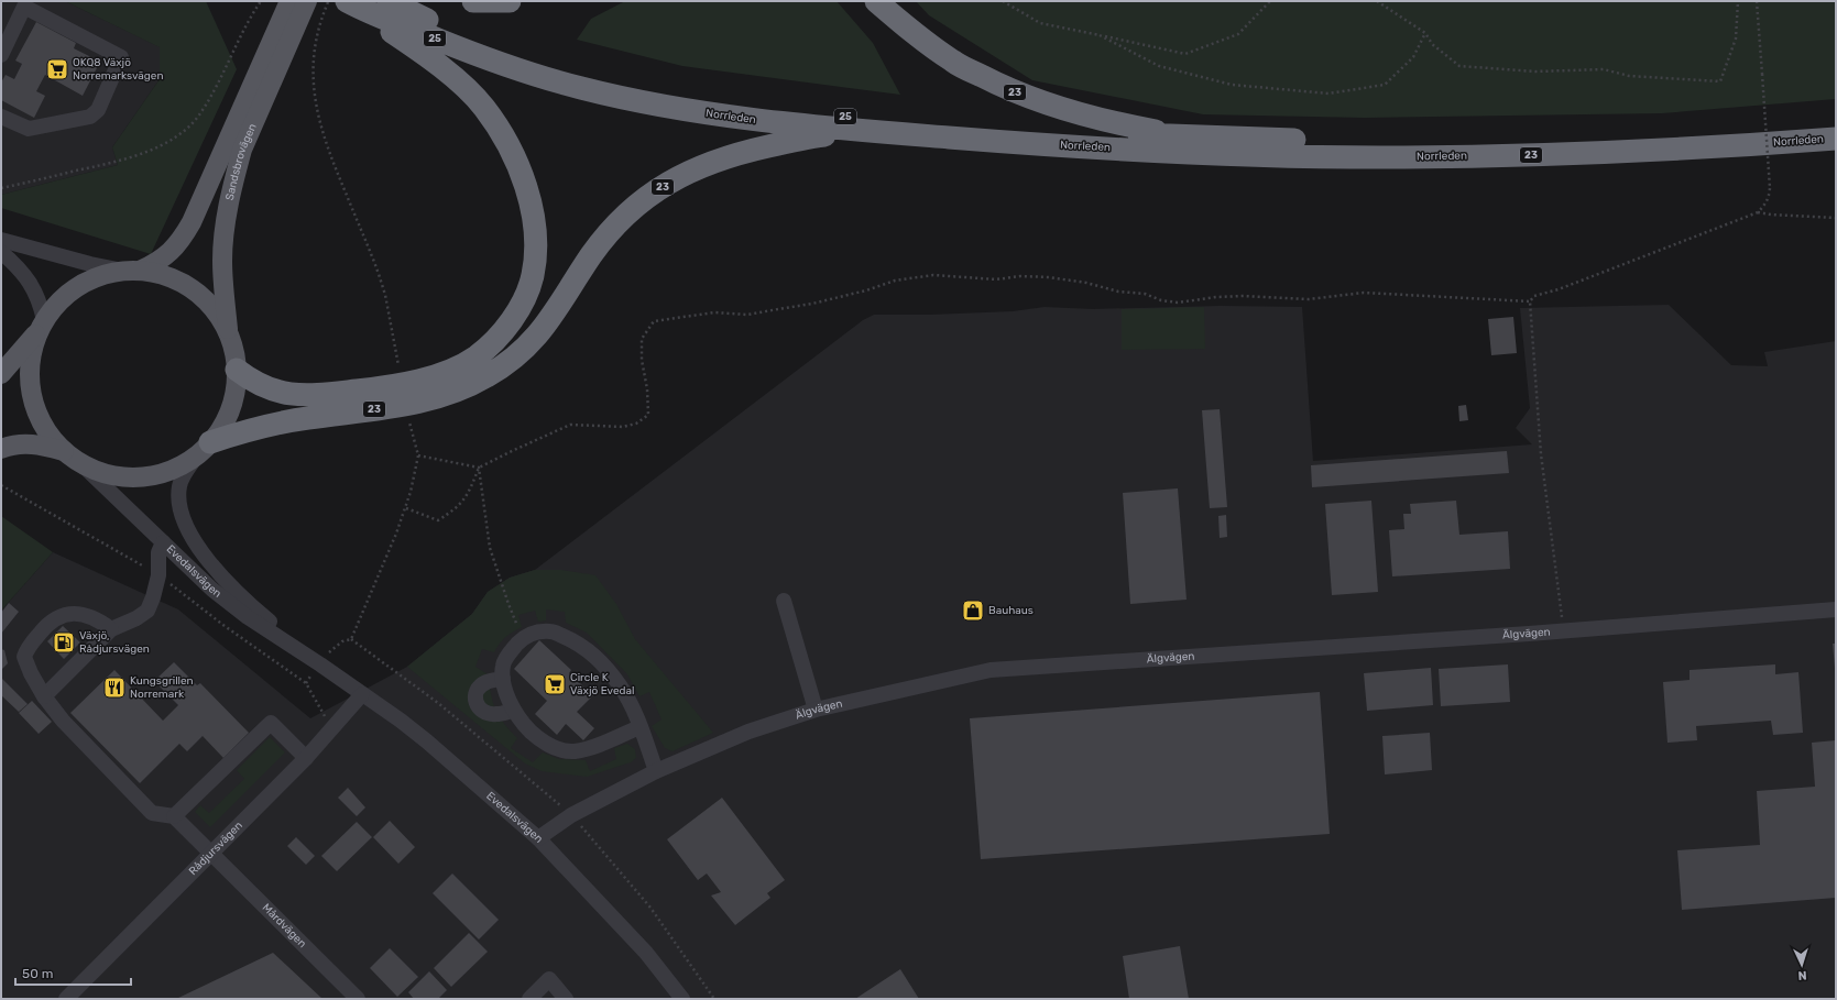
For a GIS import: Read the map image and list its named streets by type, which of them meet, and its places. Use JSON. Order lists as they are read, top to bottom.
{
  "streets": {
    "highway": ["25", "23", "Norrleden"],
    "main road": ["Sandsbrovägen"],
    "street": [
      "Evedalsvägen",
      "Älgvägen",
      "Rådjursvägen",
      "Mårdvägen"
    ]
  },
  "crossings": [
    ["23", "Norrleden"],
    ["23", "Sandsbrovägen"],
    ["23", "Evedalsvägen"],
    ["Evedalsvägen", "Älgvägen"],
    ["Evedalsvägen", "Rådjursvägen"],
    ["Rådjursvägen", "Mårdvägen"]
  ],
  "places": {
    "supermarket": ["OKQ8 Växjö Norremarksvägen", "Circle K Växjö Evedal"],
    "shop": ["Bauhaus"],
    "fuel station": ["Växjö, Rådjursvägen"],
    "restaurant": ["Kungsgrillen Norremark"]
  },
  "scale_bar": "50 m",
  "north": "bottom"
}
